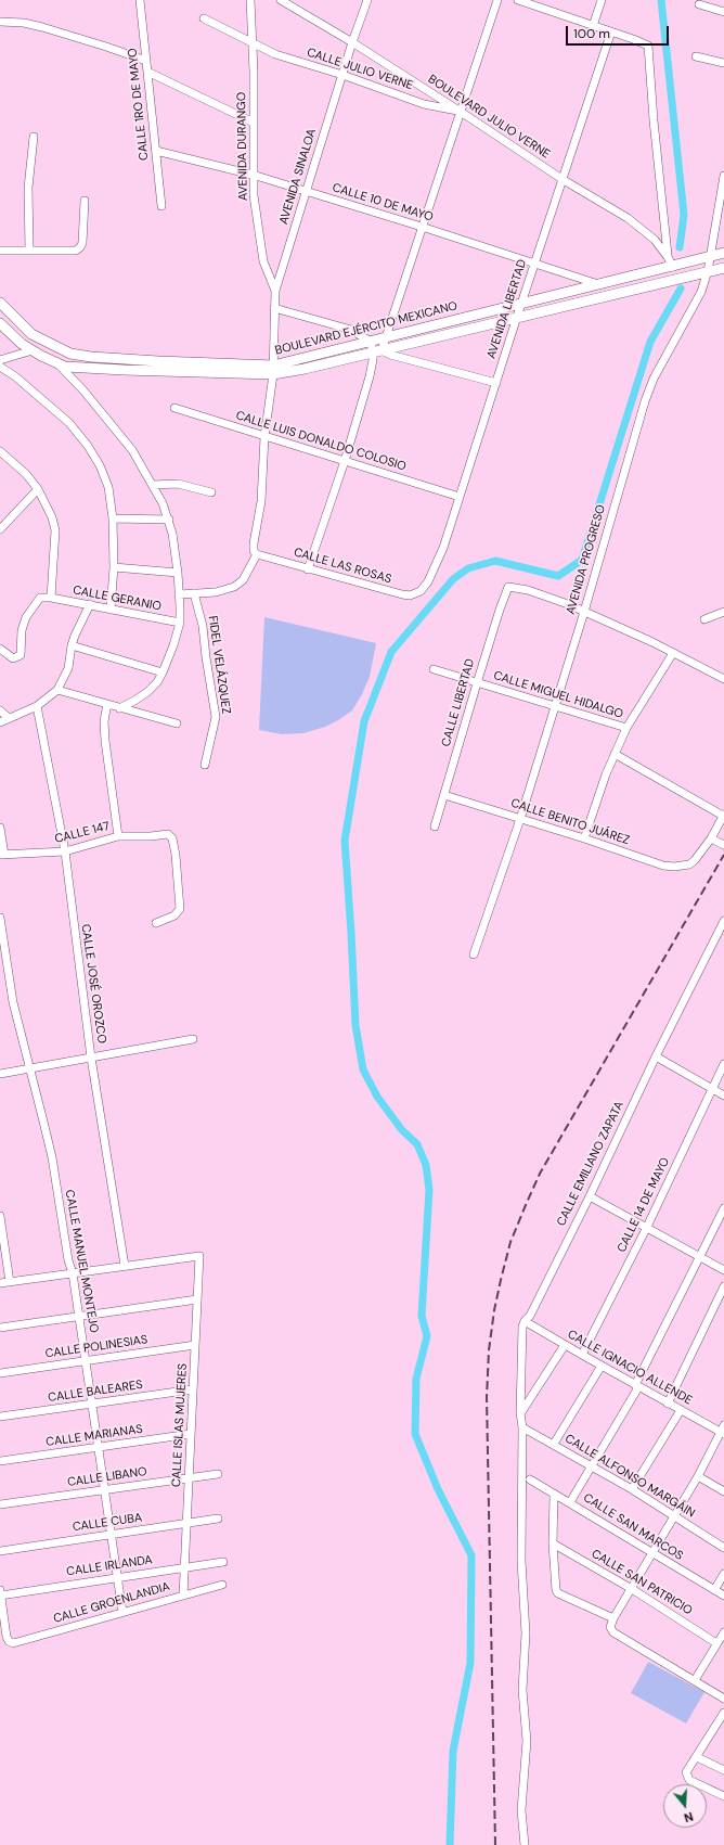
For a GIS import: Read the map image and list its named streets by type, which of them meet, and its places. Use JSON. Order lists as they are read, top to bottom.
{
  "streets": {
    "main road": ["BOULEVARD EJÉRCITO MEXICANO"],
    "street": [
      "CALLE JULIO VERNE",
      "CALLE 1RO DE MAYO",
      "BOULEVARD JULIO VERNE",
      "AVENIDA DURANGO",
      "AVENIDA SINALOA",
      "CALLE 10 DE MAYO",
      "AVENIDA LIBERTAD",
      "CALLE LUIS DONALDO COLOSIO",
      "AVENIDA PROGRESO",
      "CALLE LAS ROSAS",
      "CALLE GERANIO",
      "FIDEL VELÁZQUEZ",
      "CALLE MIGUEL HIDALGO",
      "CALLE LIBERTAD",
      "CALLE BENITO JUÁREZ",
      "CALLE 147",
      "CALLE JOSÉ OROZCO",
      "CALLE EMILIANO ZAPATA",
      "CALLE 14 DE MAYO",
      "CALLE MANUEL MONTEJO",
      "CALLE POLINESIAS",
      "CALLE IGNACIO ALLENDE",
      "CALLE BALEARES",
      "CALLE ISLAS MUJERES",
      "CALLE MARIANAS",
      "CALLE ALFONSO MARGÁIN",
      "CALLE LIBANO",
      "CALLE CUBA",
      "CALLE SAN MARCOS",
      "CALLE IRLANDA",
      "CALLE SAN PATRICIO",
      "CALLE GROENLANDIA"
    ]
  },
  "crossings": [
    ["CALLE JULIO VERNE", "BOULEVARD JULIO VERNE"],
    ["CALLE JULIO VERNE", "AVENIDA DURANGO"],
    ["CALLE JULIO VERNE", "AVENIDA SINALOA"],
    ["CALLE 1RO DE MAYO", "CALLE 10 DE MAYO"],
    ["BOULEVARD JULIO VERNE", "AVENIDA SINALOA"],
    ["BOULEVARD JULIO VERNE", "AVENIDA LIBERTAD"],
    ["BOULEVARD JULIO VERNE", "BOULEVARD EJÉRCITO MEXICANO"],
    ["AVENIDA DURANGO", "AVENIDA SINALOA"],
    ["AVENIDA DURANGO", "CALLE 10 DE MAYO"],
    ["AVENIDA SINALOA", "CALLE 10 DE MAYO"],
    ["AVENIDA SINALOA", "BOULEVARD EJÉRCITO MEXICANO"],
    ["AVENIDA SINALOA", "CALLE LUIS DONALDO COLOSIO"],
    ["AVENIDA SINALOA", "CALLE LAS ROSAS"],
    ["CALLE 10 DE MAYO", "AVENIDA LIBERTAD"],
    ["CALLE 10 DE MAYO", "BOULEVARD EJÉRCITO MEXICANO"],
    ["AVENIDA LIBERTAD", "BOULEVARD EJÉRCITO MEXICANO"],
    ["AVENIDA LIBERTAD", "CALLE LUIS DONALDO COLOSIO"],
    ["AVENIDA LIBERTAD", "CALLE LAS ROSAS"],
    ["BOULEVARD EJÉRCITO MEXICANO", "AVENIDA PROGRESO"],
    ["AVENIDA PROGRESO", "CALLE MIGUEL HIDALGO"],
    ["AVENIDA PROGRESO", "CALLE LIBERTAD"],
    ["AVENIDA PROGRESO", "CALLE BENITO JUÁREZ"],
    ["CALLE MIGUEL HIDALGO", "CALLE LIBERTAD"],
    ["CALLE LIBERTAD", "CALLE BENITO JUÁREZ"],
    ["CALLE 147", "CALLE JOSÉ OROZCO"],
    ["CALLE JOSÉ OROZCO", "CALLE ISLAS MUJERES"],
    ["CALLE EMILIANO ZAPATA", "CALLE IGNACIO ALLENDE"],
    ["CALLE EMILIANO ZAPATA", "CALLE ALFONSO MARGÁIN"],
    ["CALLE 14 DE MAYO", "CALLE IGNACIO ALLENDE"],
    ["CALLE MANUEL MONTEJO", "CALLE POLINESIAS"],
    ["CALLE MANUEL MONTEJO", "CALLE BALEARES"],
    ["CALLE MANUEL MONTEJO", "CALLE MARIANAS"],
    ["CALLE MANUEL MONTEJO", "CALLE LIBANO"],
    ["CALLE MANUEL MONTEJO", "CALLE CUBA"],
    ["CALLE MANUEL MONTEJO", "CALLE IRLANDA"],
    ["CALLE MANUEL MONTEJO", "CALLE GROENLANDIA"],
    ["CALLE POLINESIAS", "CALLE ISLAS MUJERES"],
    ["CALLE BALEARES", "CALLE ISLAS MUJERES"],
    ["CALLE ISLAS MUJERES", "CALLE MARIANAS"],
    ["CALLE ISLAS MUJERES", "CALLE LIBANO"],
    ["CALLE ISLAS MUJERES", "CALLE CUBA"],
    ["CALLE ISLAS MUJERES", "CALLE IRLANDA"],
    ["CALLE ISLAS MUJERES", "CALLE GROENLANDIA"],
    ["CALLE IRLANDA", "CALLE GROENLANDIA"]
  ],
  "scale_bar": "100 m",
  "north": "bottom"
}
